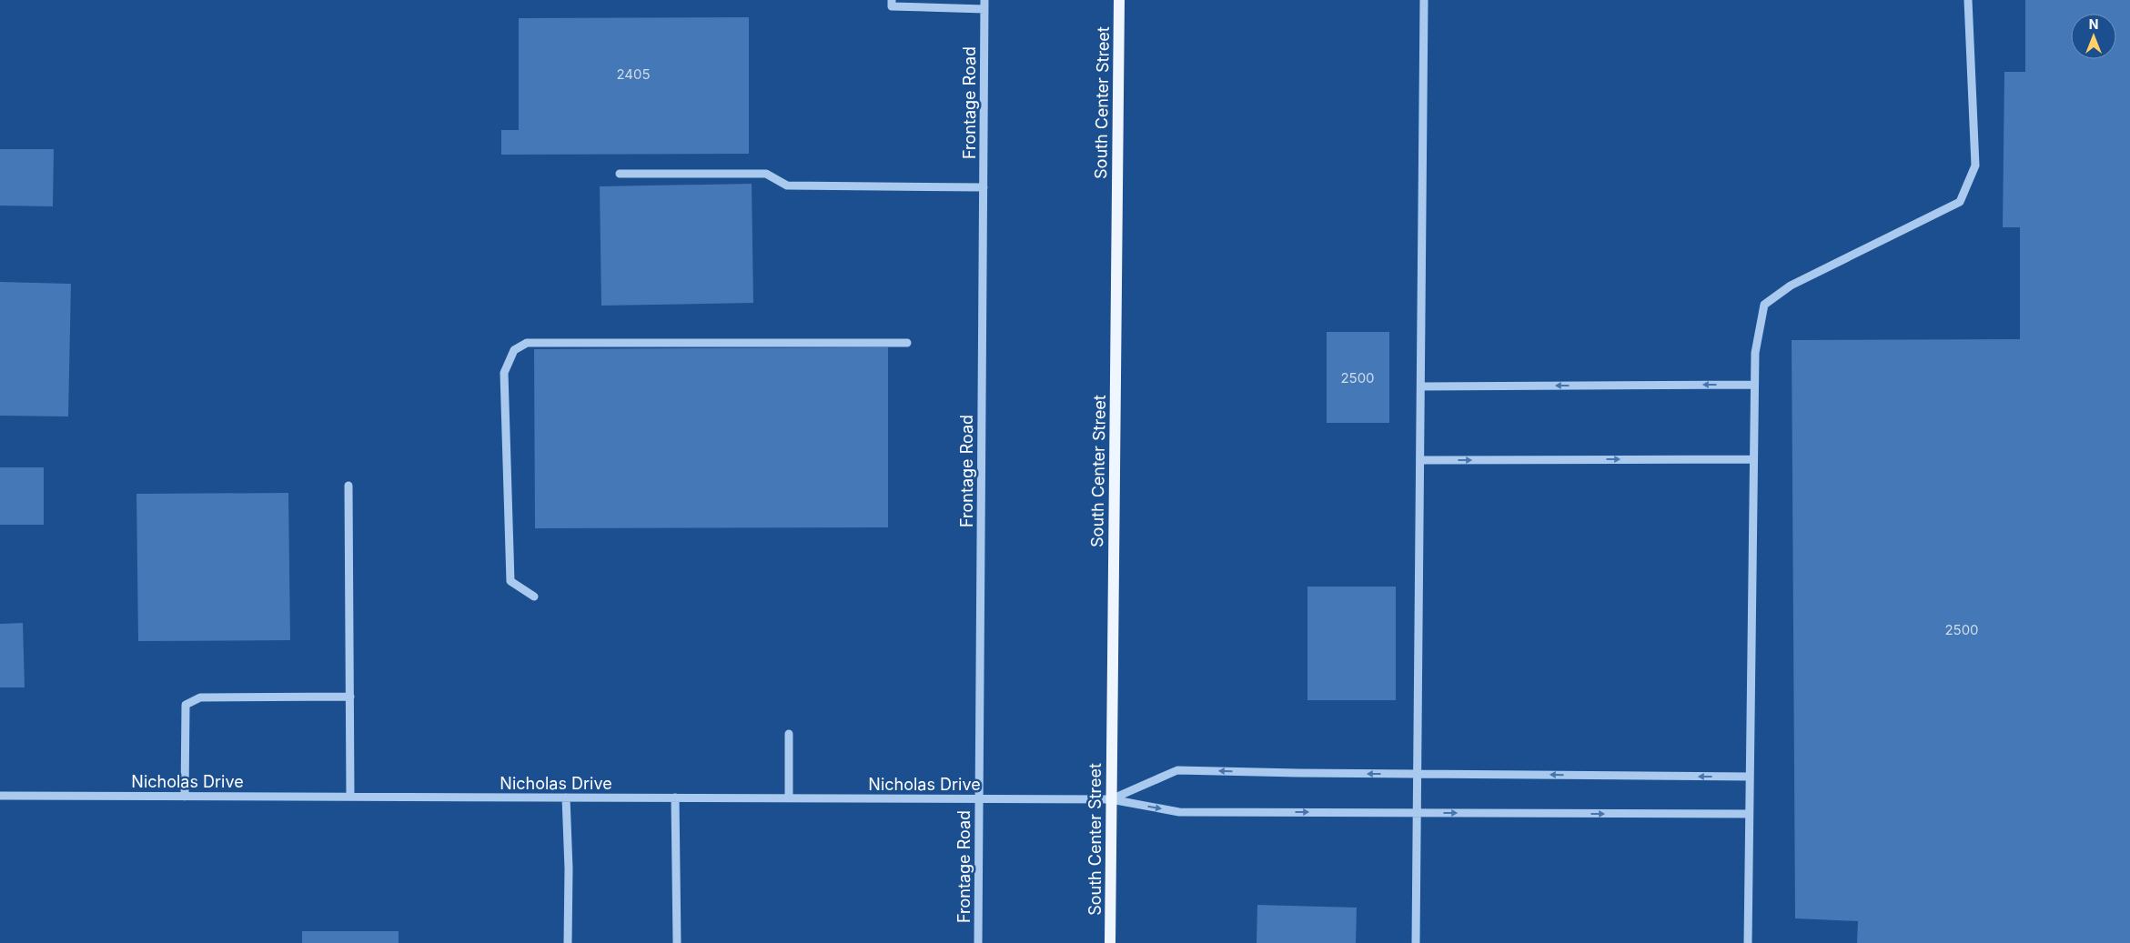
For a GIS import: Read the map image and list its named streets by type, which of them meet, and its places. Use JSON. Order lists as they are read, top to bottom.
{
  "streets": {
    "main road": ["South Center Street"],
    "street": ["Frontage Road", "Nicholas Drive"]
  },
  "crossings": [
    ["Frontage Road", "Nicholas Drive"],
    ["South Center Street", "Nicholas Drive"]
  ],
  "house_numbers": ["2405", "2500", "2500"],
  "north": "top"
}
